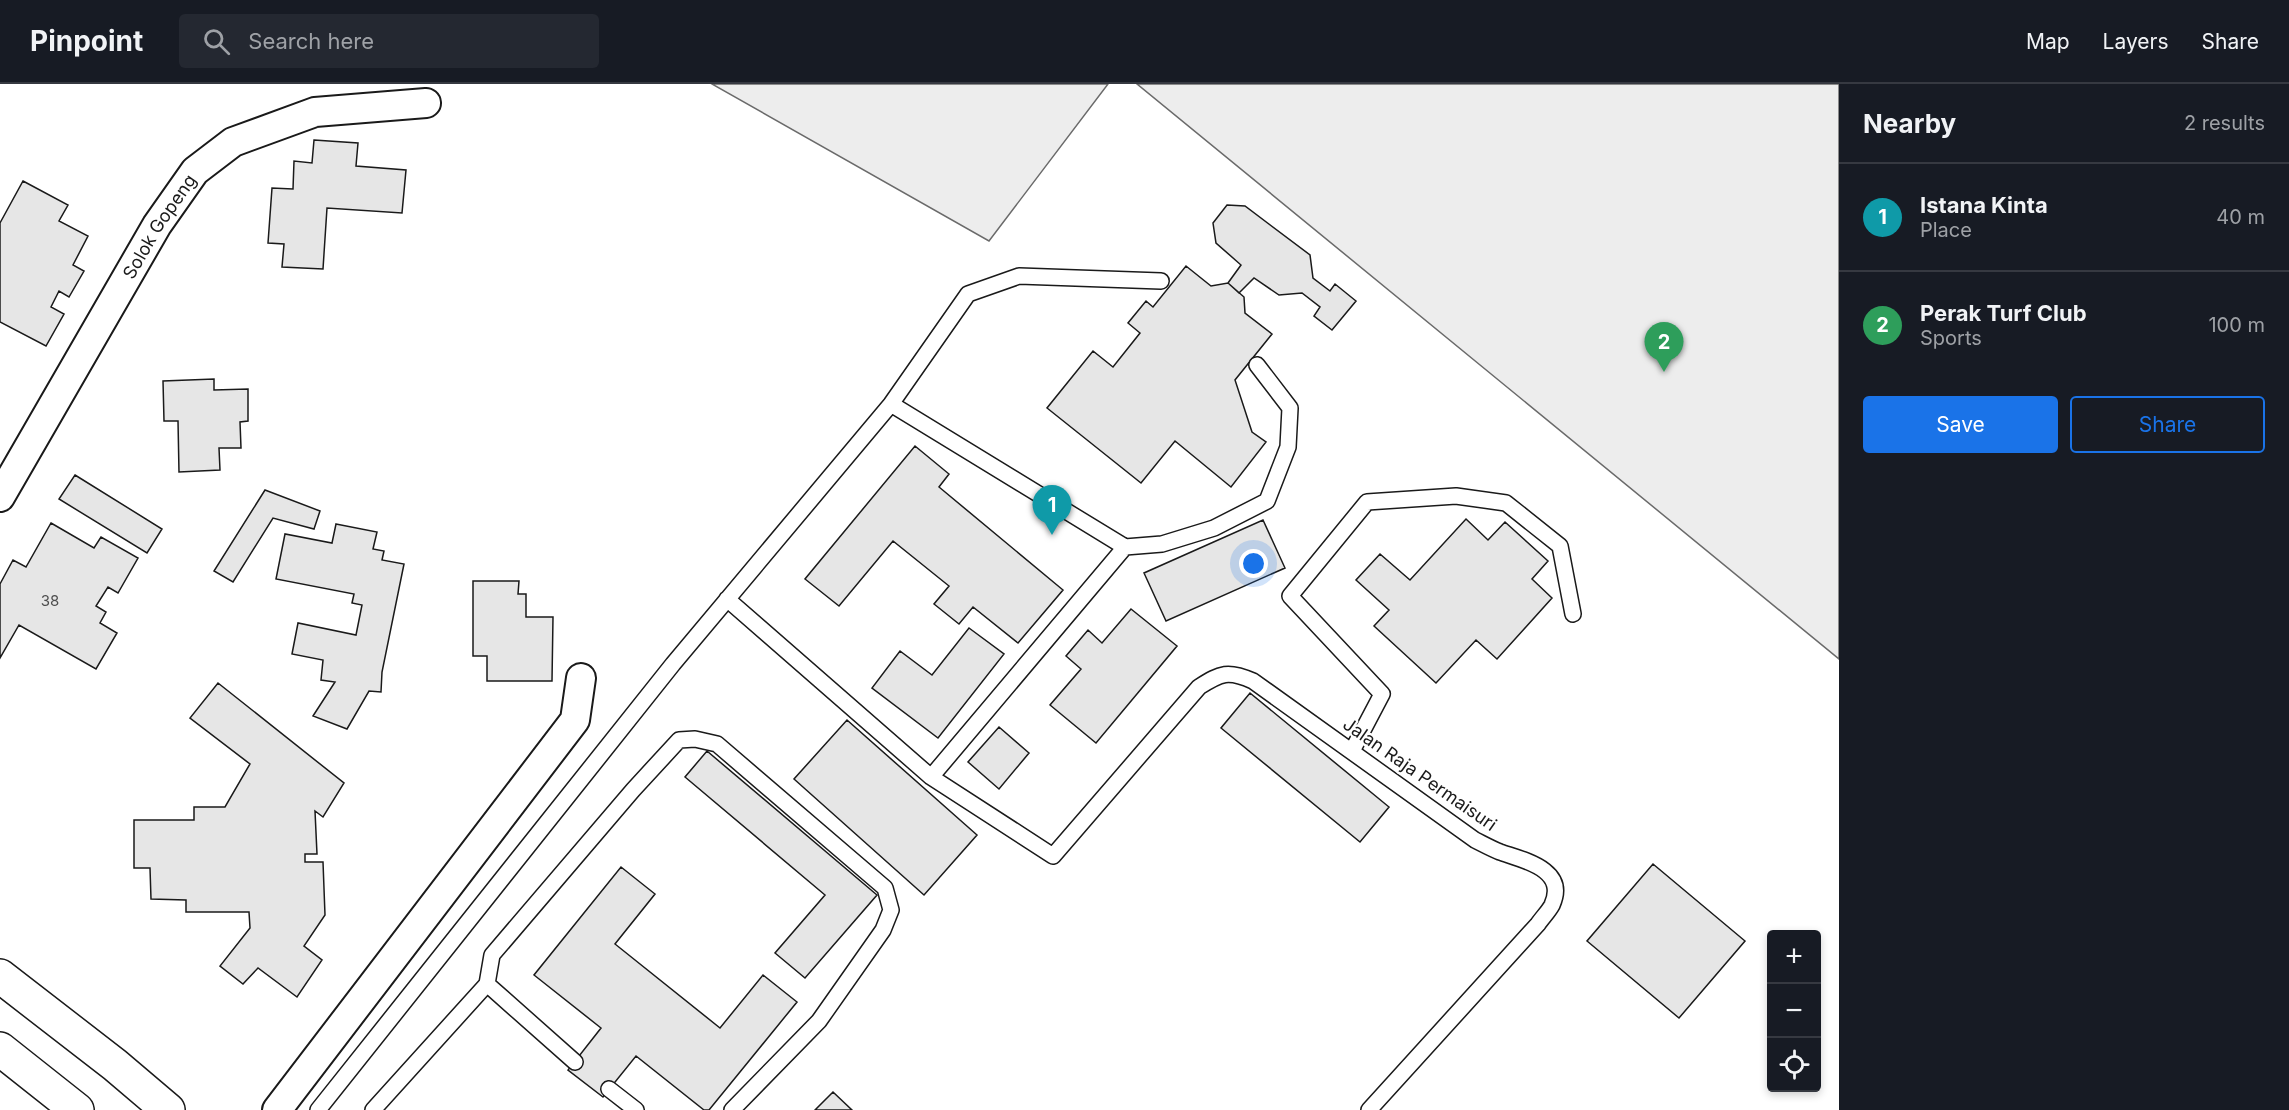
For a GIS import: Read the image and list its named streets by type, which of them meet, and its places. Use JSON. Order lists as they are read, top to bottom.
{
  "streets": {
    "street": ["Solok Gopeng"],
    "lane": ["Jalan Raja Permaisuri"]
  },
  "house_numbers": ["38"],
  "page": {
    "header": "Pinpoint",
    "search": "Search here",
    "nav": ["Map", "Layers", "Share"],
    "heading": ["Nearby", "2 results"],
    "list": [
      {
        "mark": "1",
        "name": "Istana Kinta",
        "note": "Place",
        "value": "40 m"
      },
      {
        "mark": "2",
        "name": "Perak Turf Club",
        "note": "Sports",
        "value": "100 m"
      }
    ],
    "pins": ["2", "1"],
    "buttons": ["Save", "Share"],
    "map_buttons": ["+", "−"]
  }
}
